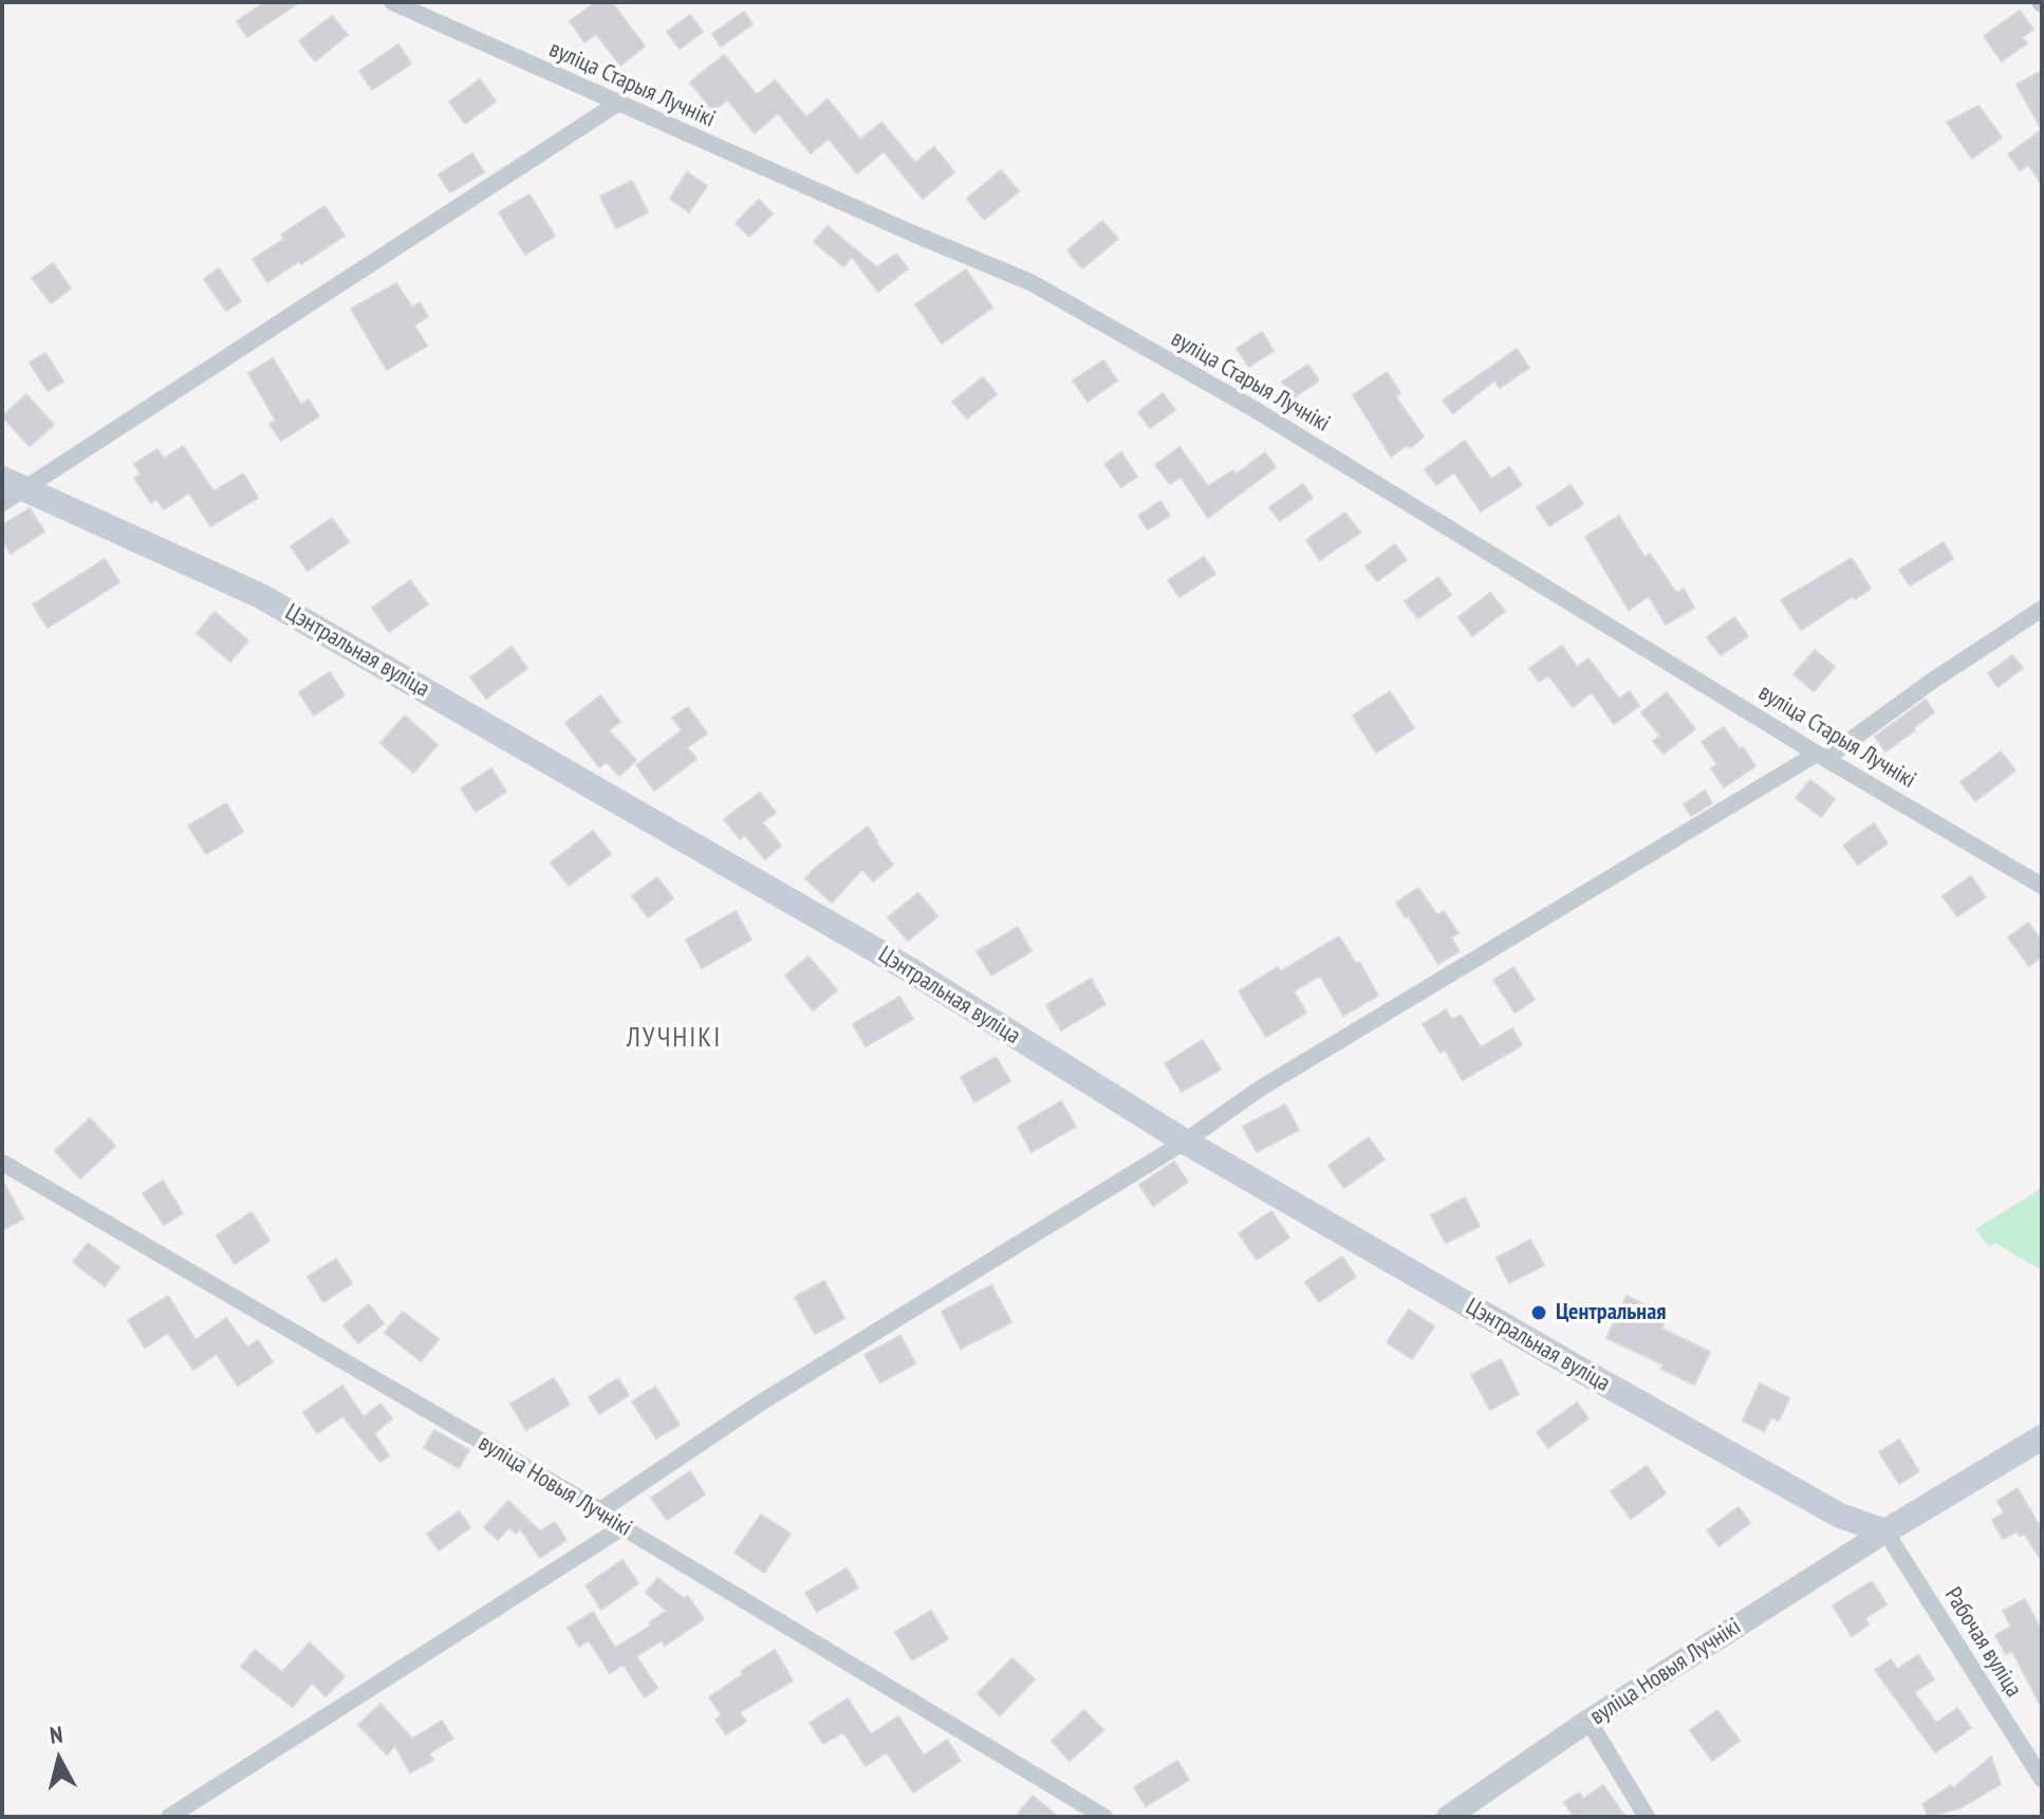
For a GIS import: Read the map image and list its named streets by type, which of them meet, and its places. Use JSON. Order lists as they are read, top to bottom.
{
  "streets": {
    "main road": ["Цэнтральная вуліца"],
    "street": ["вуліца Старыя Лучнікі", "вуліца Новыя Лучнікі", "Рабочая вуліца"]
  },
  "crossings": [
    ["Цэнтральная вуліца", "вуліца Новыя Лучнікі"],
    ["Цэнтральная вуліца", "Рабочая вуліца"],
    ["вуліца Новыя Лучнікі", "Рабочая вуліца"]
  ],
  "districts": ["ЛУЧНІКІ"],
  "places": ["Центральная"],
  "north": "top"
}
